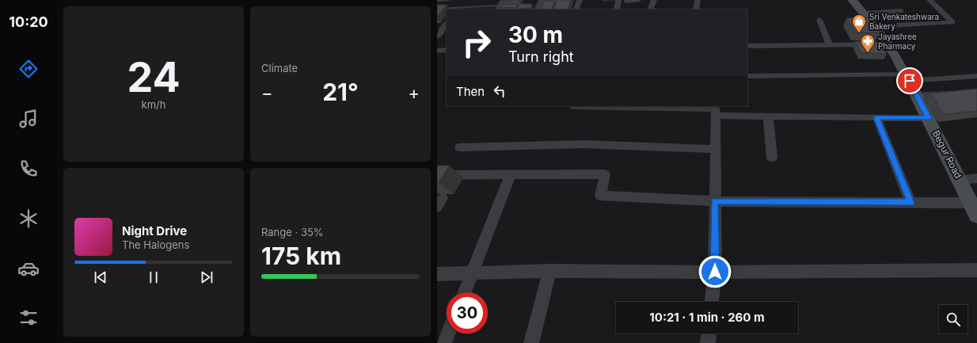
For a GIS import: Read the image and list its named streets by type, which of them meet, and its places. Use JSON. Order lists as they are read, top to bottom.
{
  "streets": {
    "main road": ["Begur Road"]
  },
  "places": {
    "shop": ["Sri Venkateshwara Bakery"],
    "pharmacy": ["Jayashree Pharmacy"]
  },
  "page": {
    "tabs": "10:20",
    "tile": [
      ["24", "km/h"],
      "Climate",
      ["Range · 35%", "175 km"]
    ],
    "turn": ["30 m", "Turn right"],
    "then": "Then",
    "heat": ["−", "21°", "+"],
    "song": ["Night Drive", "The Halogens"],
    "limit": "30",
    "trip": "10:21 · 1 min · 260 m"
  }
}
